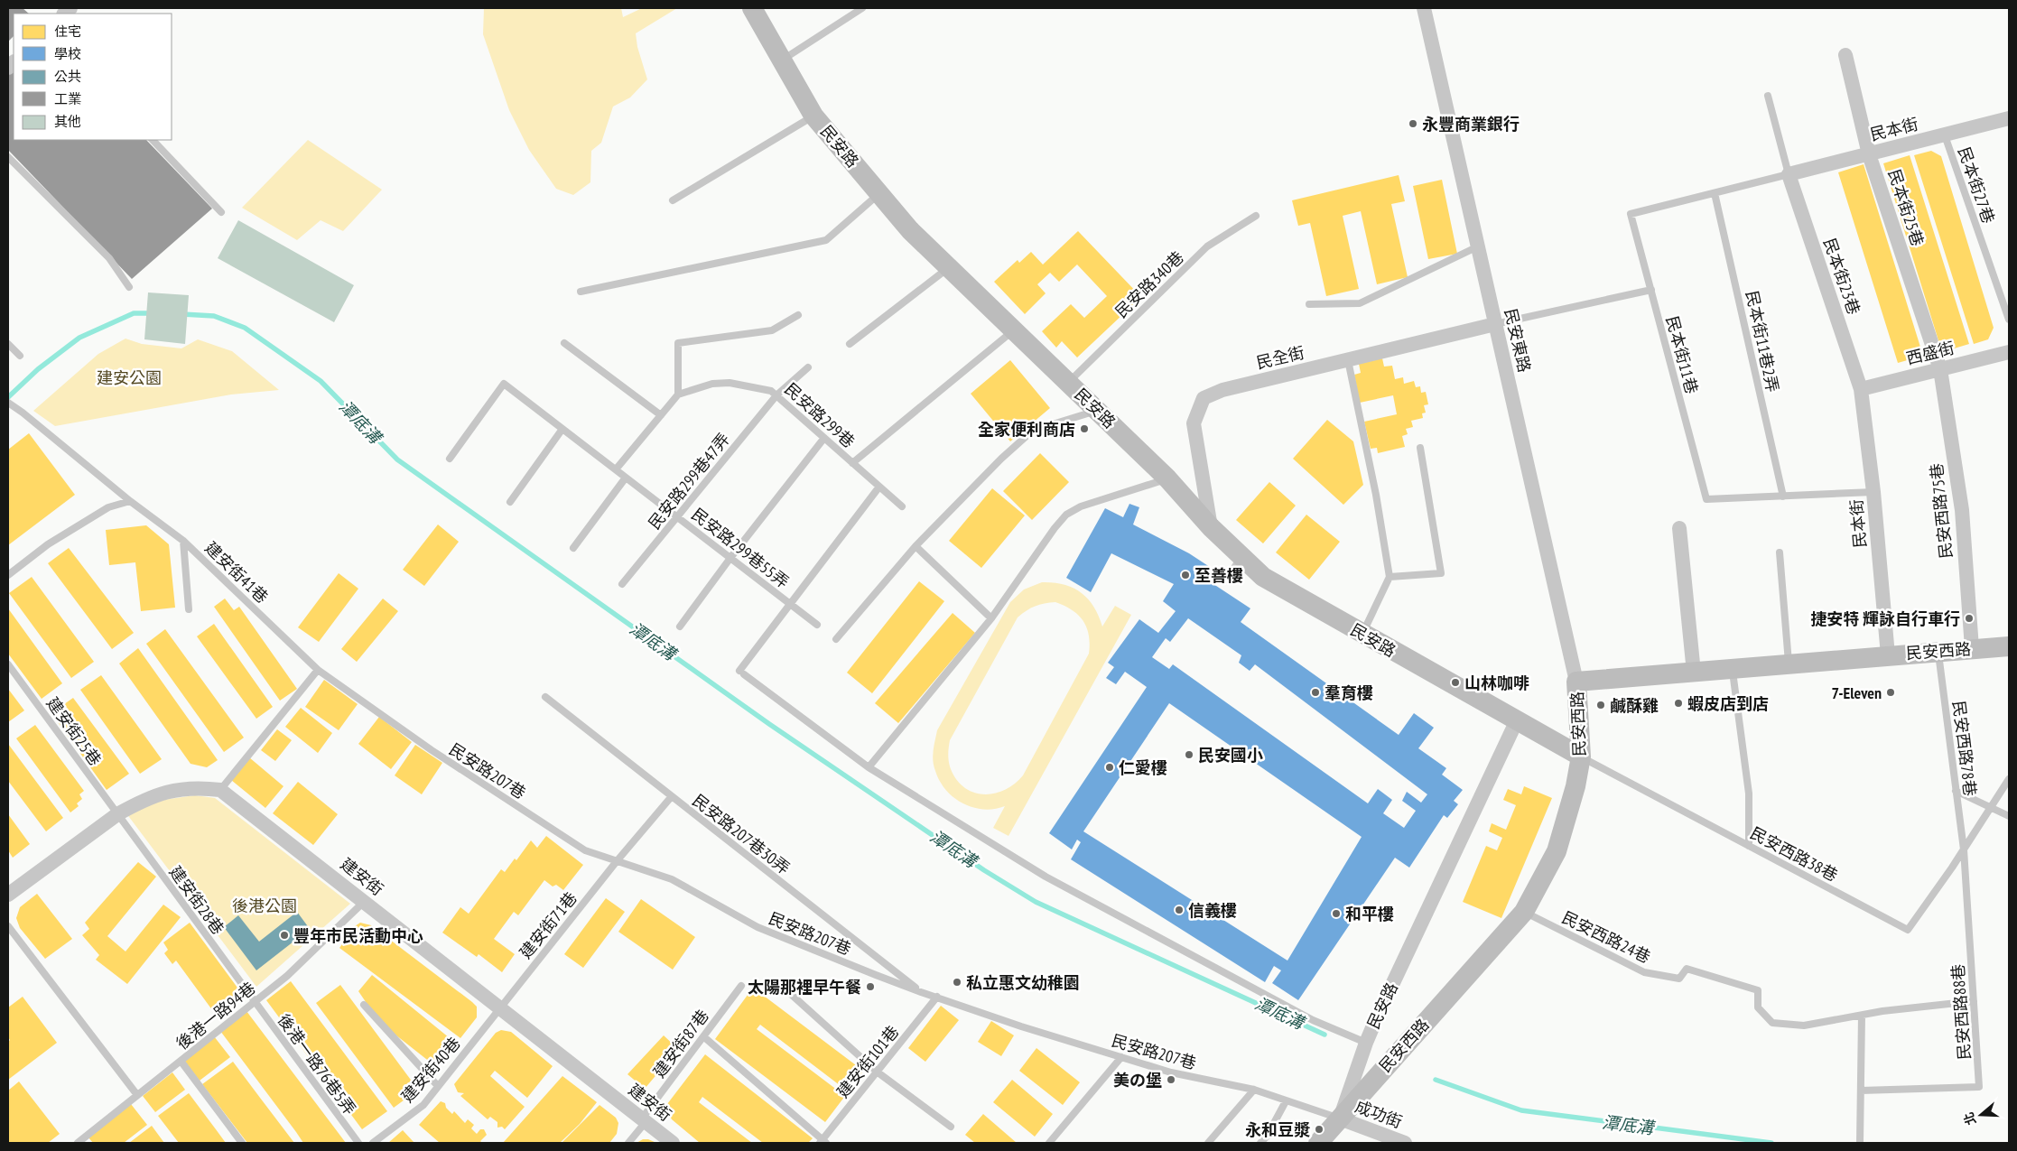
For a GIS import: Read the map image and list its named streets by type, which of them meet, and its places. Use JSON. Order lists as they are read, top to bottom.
{
  "streets": {
    "street": [
      "民本街",
      "民安路",
      "民本街25巷",
      "民本街23巷",
      "民安東路",
      "西盛街",
      "民全街",
      "民安西路75巷",
      "民安西路",
      "建安街",
      "成功街"
    ],
    "lane": [
      "民本街27巷",
      "民安路340巷",
      "民本街11巷2弄",
      "民本街11巷",
      "民安路299巷",
      "民安路299巷47弄",
      "民安路299巷55弄",
      "建安街41巷",
      "建安街25巷",
      "民安西路78巷",
      "民安路207巷",
      "民安路207巷30弄",
      "民安西路38巷",
      "建安街28巷",
      "建安街71巷",
      "民安西路24巷",
      "民安西路88巷",
      "後港一路94巷",
      "建安街87巷",
      "建安街101巷",
      "後港一路76巷5弄",
      "建安街40巷"
    ]
  },
  "crossings": [
    ["民本街", "民本街27巷"],
    ["民本街", "民本街25巷"],
    ["民本街", "民本街23巷"],
    ["民本街", "西盛街"],
    ["民本街", "民本街11巷"],
    ["民本街", "民安西路"],
    ["民安路", "民安路340巷"],
    ["民安路", "民全街"],
    ["民安路", "民安路299巷"],
    ["民安路", "民安西路"],
    ["民安路", "民安路207巷"],
    ["民安路", "民安西路38巷"],
    ["民安路", "成功街"],
    ["民本街25巷", "西盛街"],
    ["民本街25巷", "民安西路75巷"],
    ["民本街23巷", "西盛街"],
    ["民本街23巷", "民本街11巷"],
    ["民安東路", "民全街"],
    ["民安東路", "民安西路"],
    ["民本街11巷2弄", "民本街11巷"],
    ["西盛街", "民安西路75巷"],
    ["民安路299巷", "民安路299巷47弄"],
    ["民安路299巷47弄", "民安路299巷55弄"],
    ["民安西路75巷", "民安西路"],
    ["建安街41巷", "民安路207巷"],
    ["民安西路", "民安西路78巷"],
    ["民安西路", "民安路207巷"],
    ["民安西路", "民安西路38巷"],
    ["民安西路", "民安西路24巷"],
    ["民安西路", "成功街"],
    ["建安街25巷", "建安街28巷"],
    ["民安西路78巷", "民安西路38巷"],
    ["民安西路78巷", "民安西路88巷"],
    ["民安路207巷", "民安路207巷30弄"],
    ["民安路207巷", "建安街71巷"],
    ["民安路207巷", "建安街101巷"],
    ["民安路207巷", "成功街"],
    ["民安路207巷30弄", "建安街71巷"],
    ["民安西路38巷", "民安西路88巷"],
    ["建安街", "建安街71巷"],
    ["建安街", "後港一路94巷"],
    ["建安街", "建安街87巷"],
    ["建安街", "建安街40巷"],
    ["建安街28巷", "後港一路94巷"],
    ["建安街28巷", "後港一路76巷5弄"],
    ["建安街71巷", "建安街40巷"],
    ["後港一路94巷", "後港一路76巷5弄"]
  ],
  "water": ["潭底溝"],
  "parks": ["建安公園", "後港公園"],
  "places": [
    "永豐商業銀行",
    "全家便利商店",
    "至善樓",
    "捷安特 輝詠自行車行",
    "山林咖啡",
    "羣育樓",
    "7-Eleven",
    "蝦皮店到店",
    "鹹酥雞",
    "民安國小",
    "仁愛樓",
    "信義樓",
    "和平樓",
    "豐年市民活動中心",
    "私立惠文幼稚園",
    "太陽那裡早午餐",
    "美の堡",
    "永和豆漿"
  ],
  "legend": [
    "住宅",
    "學校",
    "公共",
    "工業",
    "其他"
  ],
  "north": "left"
}
